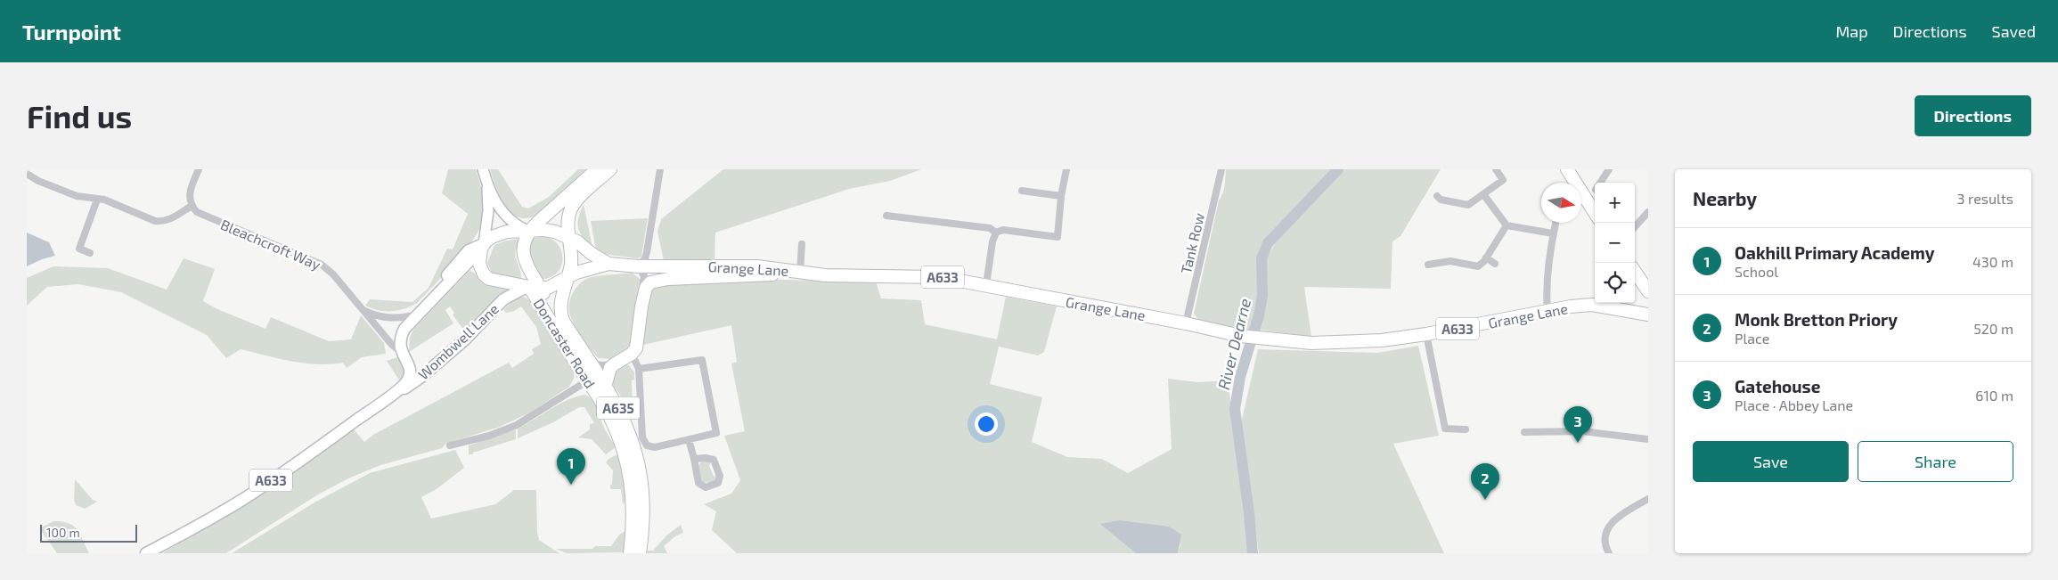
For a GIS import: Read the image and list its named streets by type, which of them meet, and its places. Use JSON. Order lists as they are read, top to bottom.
{
  "streets": {
    "highway": [
      "Grange Lane",
      "A633",
      "Doncaster Road",
      "A635"
    ],
    "main road": ["Bleachcroft Way", "Wombwell Lane"],
    "street": ["Tank Row"]
  },
  "crossings": [
    ["Tank Row", "Grange Lane"],
    ["Bleachcroft Way", "Wombwell Lane"],
    ["Grange Lane", "A633"],
    ["Grange Lane", "Wombwell Lane"],
    ["Grange Lane", "Doncaster Road"],
    ["Grange Lane", "A635"],
    ["A633", "Wombwell Lane"],
    ["A633", "Doncaster Road"],
    ["A633", "A635"],
    ["Wombwell Lane", "Doncaster Road"],
    ["Wombwell Lane", "A635"],
    ["Doncaster Road", "A635"]
  ],
  "water": ["River Dearne"],
  "scale_bar": "100 m",
  "north": "right",
  "page": {
    "header": "Turnpoint",
    "nav": ["Map", "Directions", "Saved"],
    "buttons": [
      "Directions",
      ["Save", "Share"]
    ],
    "title": "Find us",
    "heading": ["Nearby", "3 results"],
    "map_buttons": ["+", "−"],
    "list": [
      {
        "mark": "1",
        "name": "Oakhill Primary Academy",
        "note": "School",
        "value": "430 m"
      },
      {
        "mark": "2",
        "name": "Monk Bretton Priory",
        "note": "Place",
        "value": "520 m"
      },
      {
        "mark": "3",
        "name": "Gatehouse",
        "note": "Place · Abbey Lane",
        "value": "610 m"
      }
    ],
    "pins": ["3", "1", "2"],
    "scale": "100 m"
  }
}
